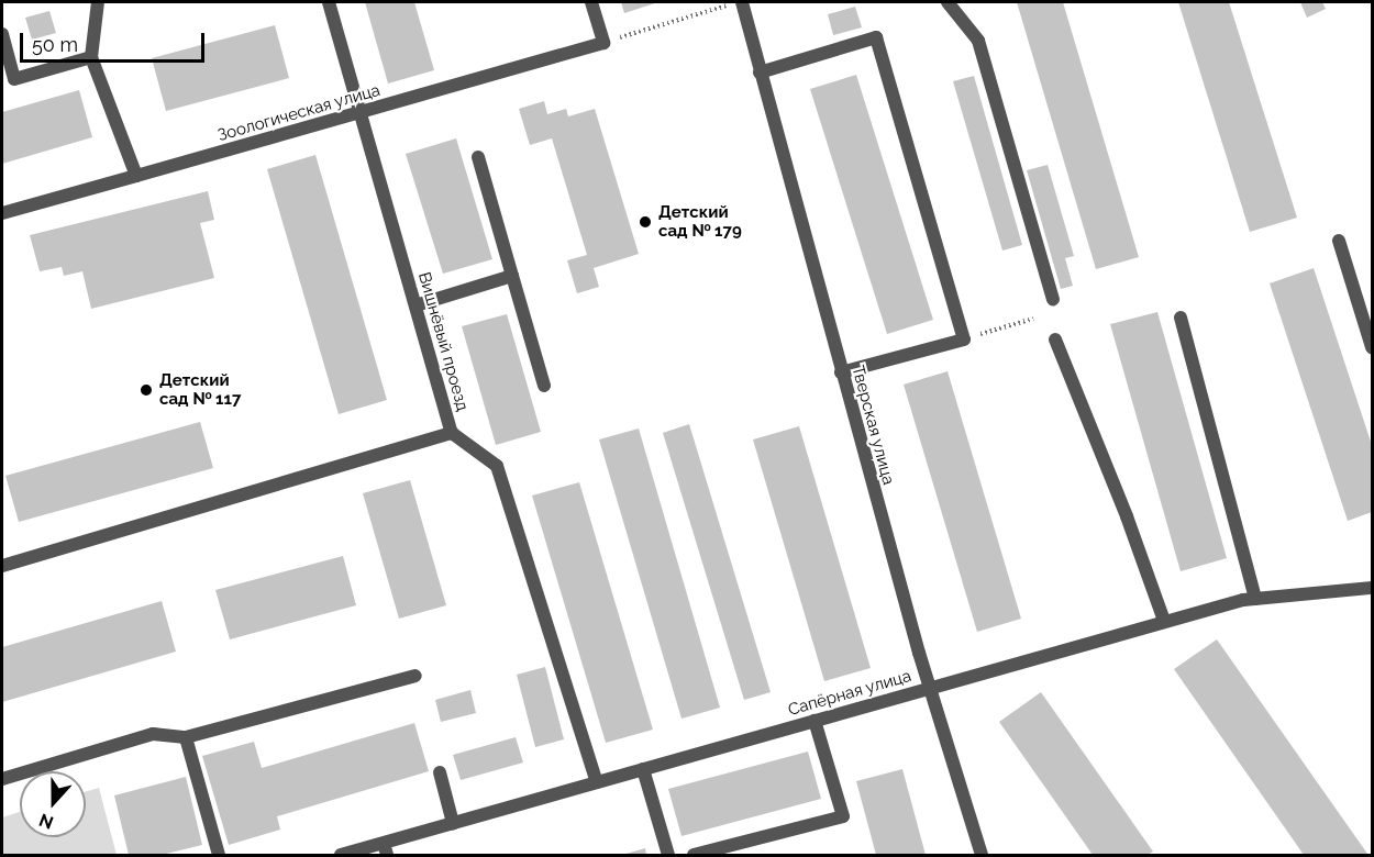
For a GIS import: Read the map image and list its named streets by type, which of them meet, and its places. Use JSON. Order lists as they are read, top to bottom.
{
  "streets": {
    "street": [
      "Зоологическая улица",
      "Вишнёвый проезд",
      "Тверская улица",
      "Сапёрная улица"
    ]
  },
  "crossings": [
    ["Зоологическая улица", "Вишнёвый проезд"],
    ["Вишнёвый проезд", "Сапёрная улица"],
    ["Тверская улица", "Сапёрная улица"]
  ],
  "places": ["Детский сад № 179", "Детский сад № 117"],
  "scale_bar": "50 m",
  "north": "bottom"
}
